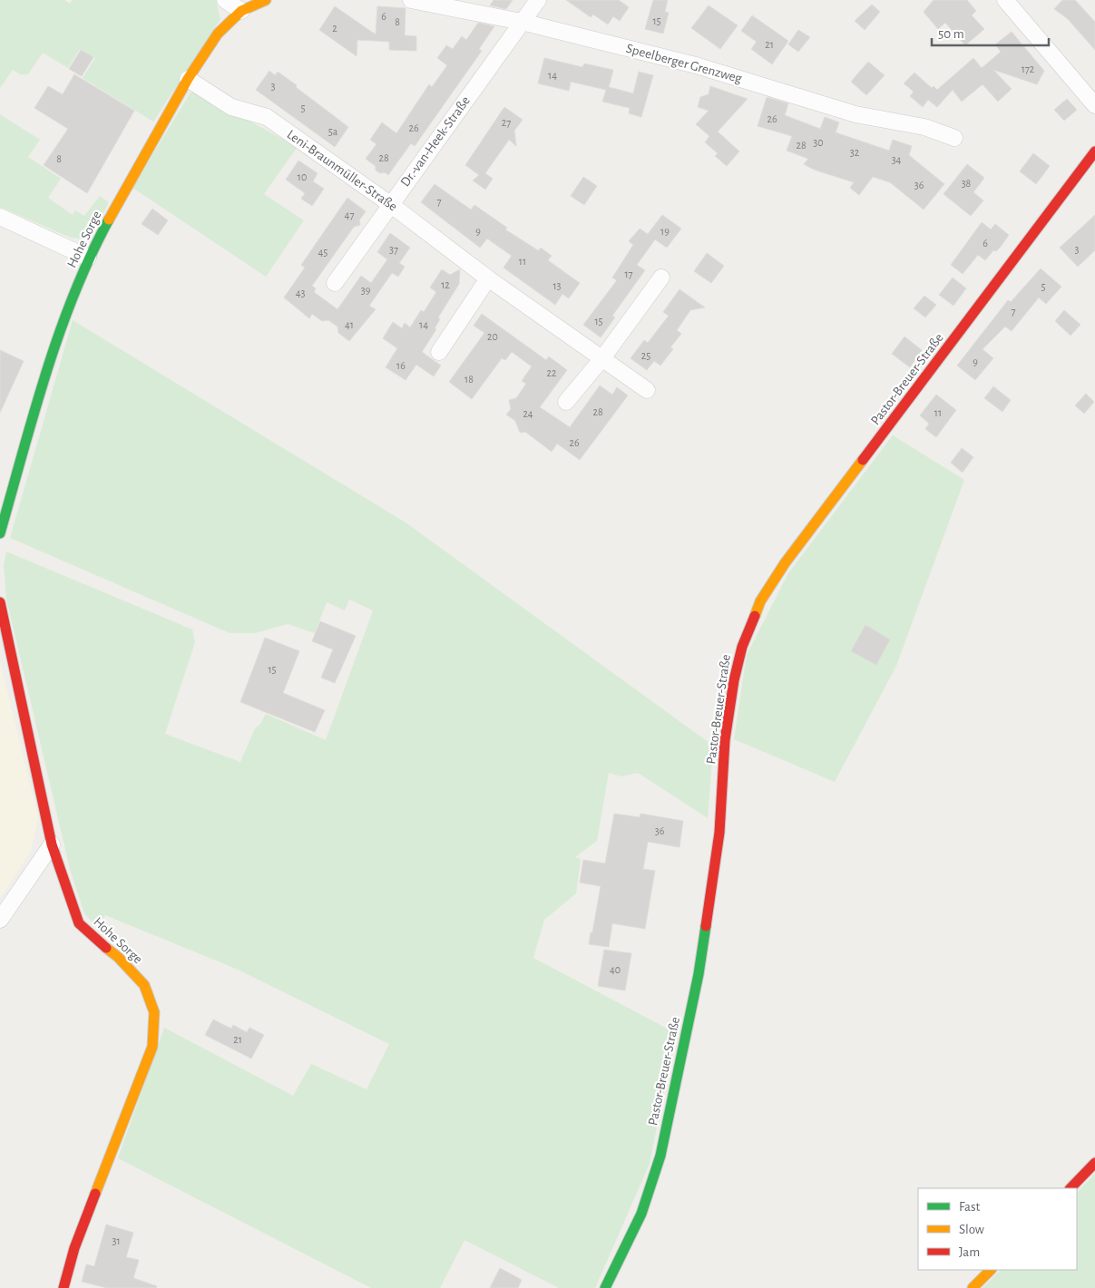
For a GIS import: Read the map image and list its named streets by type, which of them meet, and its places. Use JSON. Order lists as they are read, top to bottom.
{
  "streets": {
    "street": [
      "Speelberger Grenzweg",
      "Dr.-van-Heek-Straße",
      "Leni-Braunmüller-Straße",
      "Hohe Sorge",
      "Pastor-Breuer-Straße"
    ]
  },
  "crossings": [
    ["Speelberger Grenzweg", "Dr.-van-Heek-Straße"],
    ["Dr.-van-Heek-Straße", "Leni-Braunmüller-Straße"],
    ["Leni-Braunmüller-Straße", "Hohe Sorge"]
  ],
  "house_numbers": [
    "6",
    "15",
    "8",
    "2",
    "21",
    "172",
    "14",
    "3",
    "5",
    "26",
    "27",
    "26",
    "5a",
    "30",
    "28",
    "32",
    "28",
    "8",
    "34",
    "10",
    "38",
    "36",
    "7",
    "47",
    "9",
    "19",
    "6",
    "37",
    "3",
    "45",
    "11",
    "17",
    "12",
    "13",
    "5",
    "39",
    "43",
    "7",
    "15",
    "41",
    "14",
    "20",
    "25",
    "9",
    "16",
    "22",
    "18",
    "28",
    "11",
    "24",
    "26",
    "15",
    "36",
    "40",
    "21",
    "31"
  ],
  "legend": ["Fast", "Slow", "Jam"],
  "scale_bar": "50 m"
}
